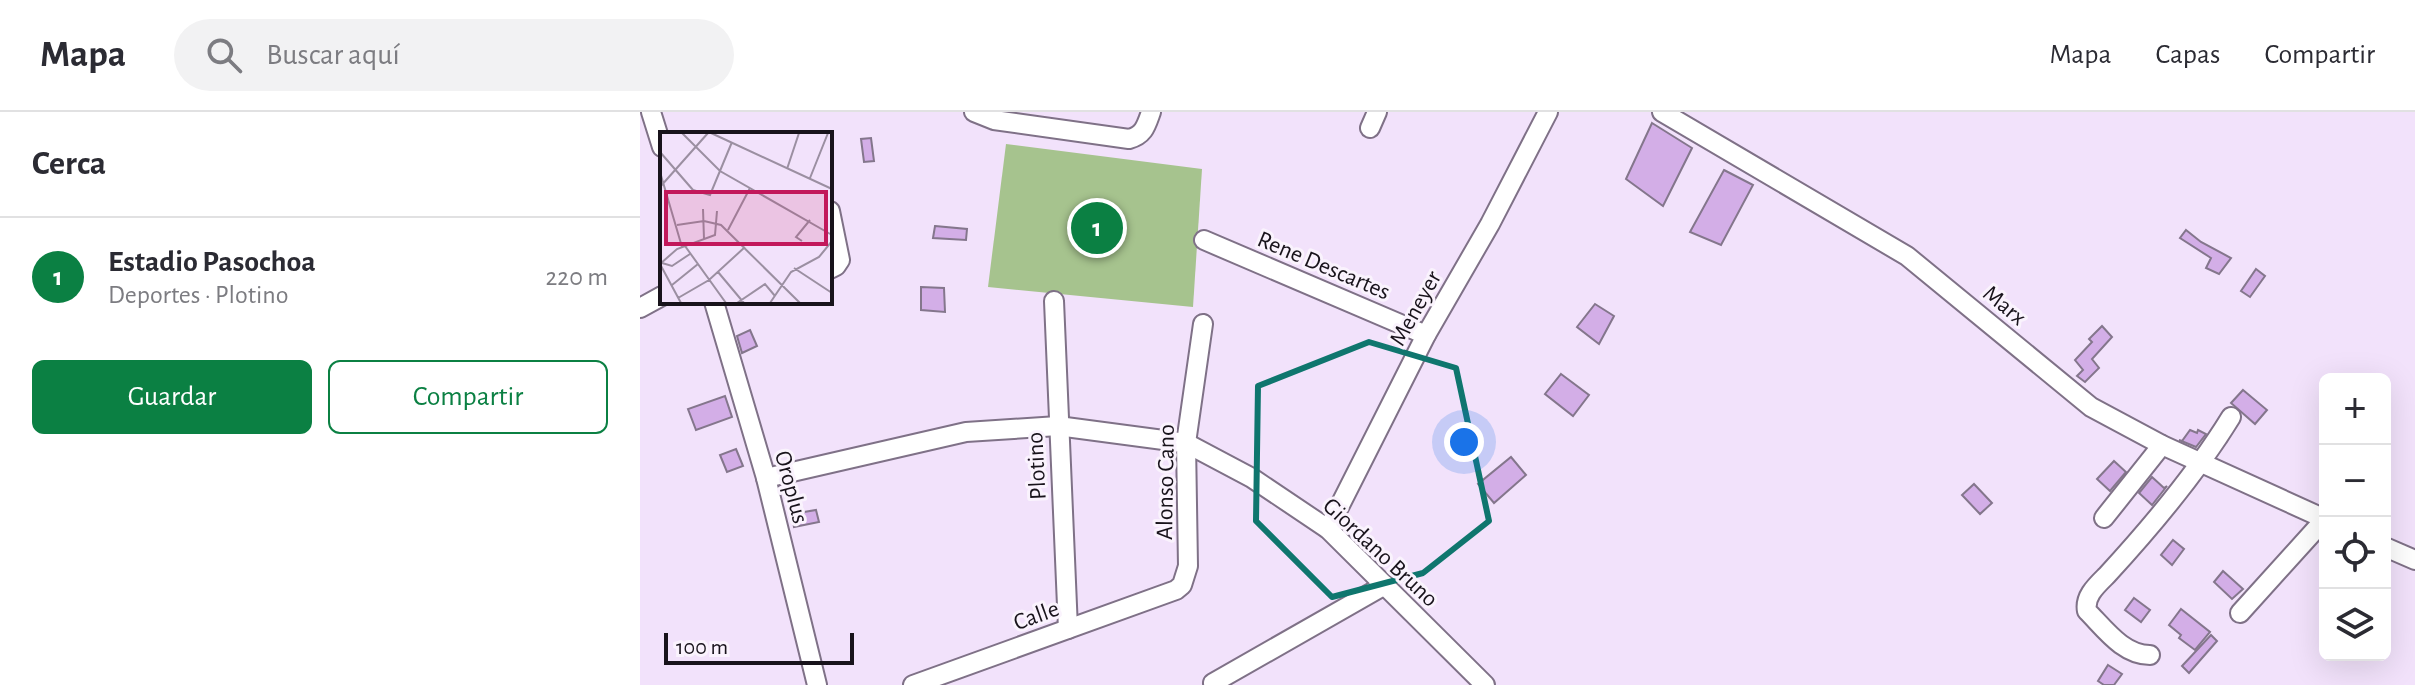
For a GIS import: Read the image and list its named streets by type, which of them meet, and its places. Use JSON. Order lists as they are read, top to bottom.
{
  "streets": {
    "street": [
      "Rene Descartes",
      "Marx",
      "Meneyer",
      "Plotino",
      "Alonso Cano",
      "Oroplus",
      "Giordano Bruno",
      "Calle"
    ]
  },
  "crossings": [
    ["Rene Descartes", "Meneyer"],
    ["Meneyer", "Giordano Bruno"],
    ["Plotino", "Giordano Bruno"],
    ["Plotino", "Calle"],
    ["Alonso Cano", "Giordano Bruno"],
    ["Alonso Cano", "Calle"],
    ["Oroplus", "Giordano Bruno"]
  ],
  "scale_bar": "100 m",
  "page": {
    "header": "Mapa",
    "search": "Buscar aquí",
    "nav": ["Mapa", "Capas", "Compartir"],
    "heading": "Cerca",
    "pins": "1",
    "list": [
      {
        "mark": "1",
        "name": "Estadio Pasochoa",
        "note": "Deportes · Plotino",
        "value": "220 m"
      }
    ],
    "buttons": ["Guardar", "Compartir"],
    "map_buttons": ["+", "−"],
    "scale": "100 m"
  }
}
